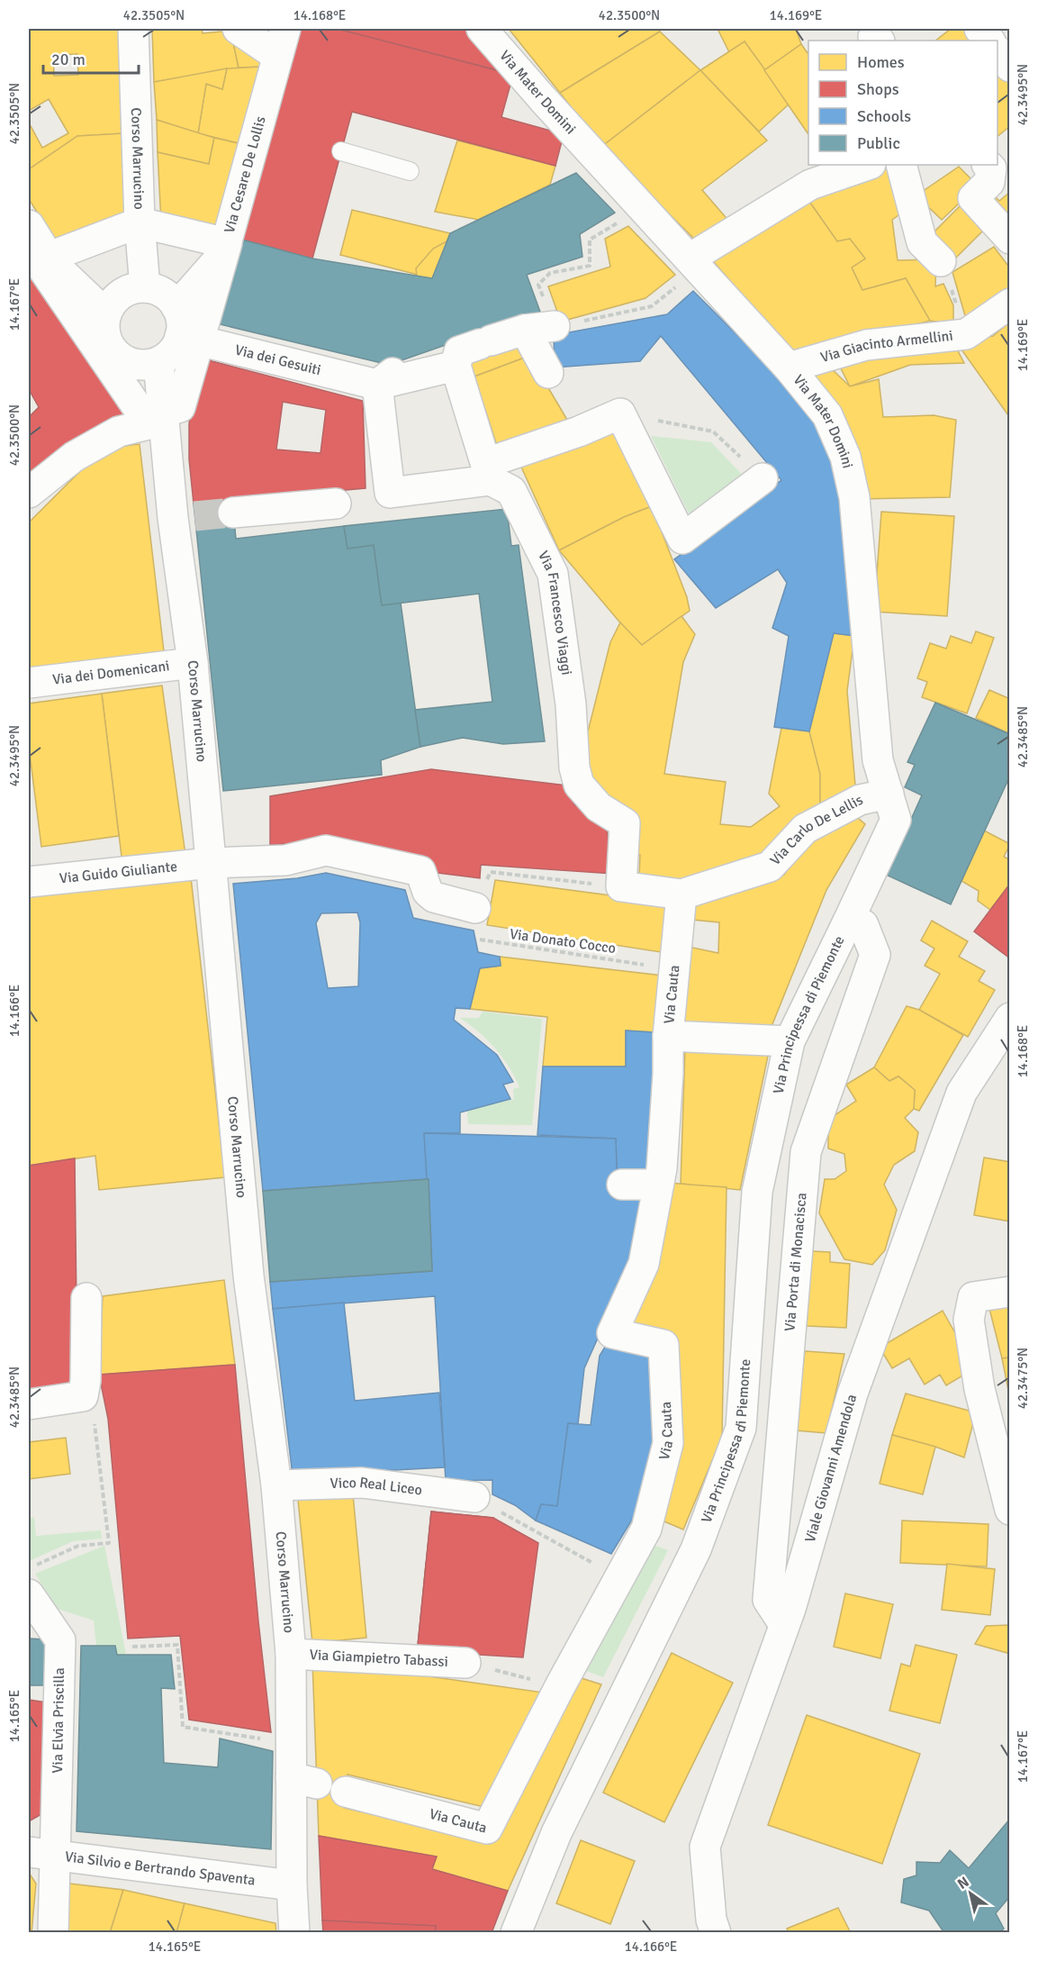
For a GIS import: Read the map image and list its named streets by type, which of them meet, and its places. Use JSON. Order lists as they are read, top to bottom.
{
  "streets": {
    "street": [
      "Via Mater Domini",
      "Corso Marrucino",
      "Via Cesare De Lollis",
      "Via Giacinto Armellini",
      "Via dei Gesuiti",
      "Via Francesco Viaggi",
      "Via dei Domenicani",
      "Via Carlo De Lellis",
      "Via Guido Giuliante",
      "Via Cauta",
      "Via Principessa di Piemonte",
      "Via Porta di Monacisca",
      "Viale Giovanni Amendola",
      "Vico Real Liceo",
      "Via Giampietro Tabassi",
      "Via Elvia Priscilla",
      "Via Silvio e Bertrando Spaventa"
    ],
    "path": ["Via Donato Cocco"]
  },
  "crossings": [
    ["Via Mater Domini", "Via Giacinto Armellini"],
    ["Via Mater Domini", "Via Carlo De Lellis"],
    ["Via Mater Domini", "Via Principessa di Piemonte"],
    ["Via Mater Domini", "Via Porta di Monacisca"],
    ["Corso Marrucino", "Via Cesare De Lollis"],
    ["Corso Marrucino", "Via dei Gesuiti"],
    ["Corso Marrucino", "Via dei Domenicani"],
    ["Corso Marrucino", "Via Guido Giuliante"],
    ["Corso Marrucino", "Vico Real Liceo"],
    ["Corso Marrucino", "Via Giampietro Tabassi"],
    ["Corso Marrucino", "Via Silvio e Bertrando Spaventa"],
    ["Via Cesare De Lollis", "Via dei Gesuiti"],
    ["Via Francesco Viaggi", "Via Carlo De Lellis"],
    ["Via Carlo De Lellis", "Via Cauta"],
    ["Via Guido Giuliante", "Via Donato Cocco"],
    ["Via Donato Cocco", "Via Cauta"],
    ["Via Principessa di Piemonte", "Via Porta di Monacisca"],
    ["Via Porta di Monacisca", "Viale Giovanni Amendola"],
    ["Via Elvia Priscilla", "Via Silvio e Bertrando Spaventa"]
  ],
  "legend": [
    "Homes",
    "Shops",
    "Schools",
    "Public"
  ],
  "scale_bar": "20 m",
  "north": "top left",
  "coordinates": [
    "42.3505°N",
    "14.168°E",
    "42.3500°N",
    "14.169°E",
    "42.3495°N",
    "14.167°E",
    "42.3485°N",
    "14.166°E",
    "42.3475°N",
    "14.165°E"
  ]
}
